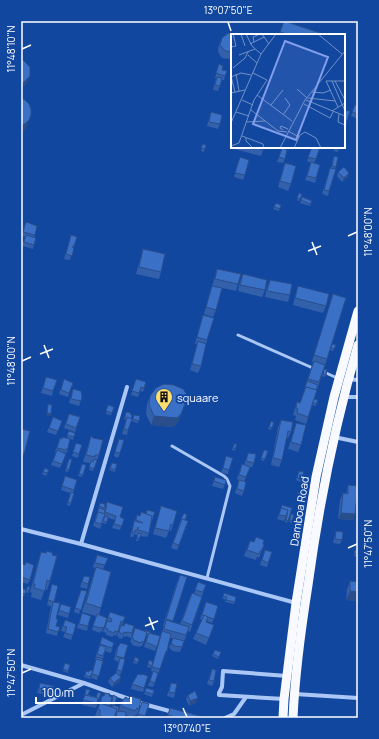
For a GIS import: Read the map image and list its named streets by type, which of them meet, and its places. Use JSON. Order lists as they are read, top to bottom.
{
  "streets": {
    "main road": ["Damboa Road"]
  },
  "places": {
    "building": ["squaare"]
  },
  "scale_bar": "100 m",
  "coordinates": [
    "13°07'50\"E",
    "11°48'10\"N",
    "11°48'00\"N",
    "11°47'50\"N",
    "13°07'40\"E"
  ]
}
